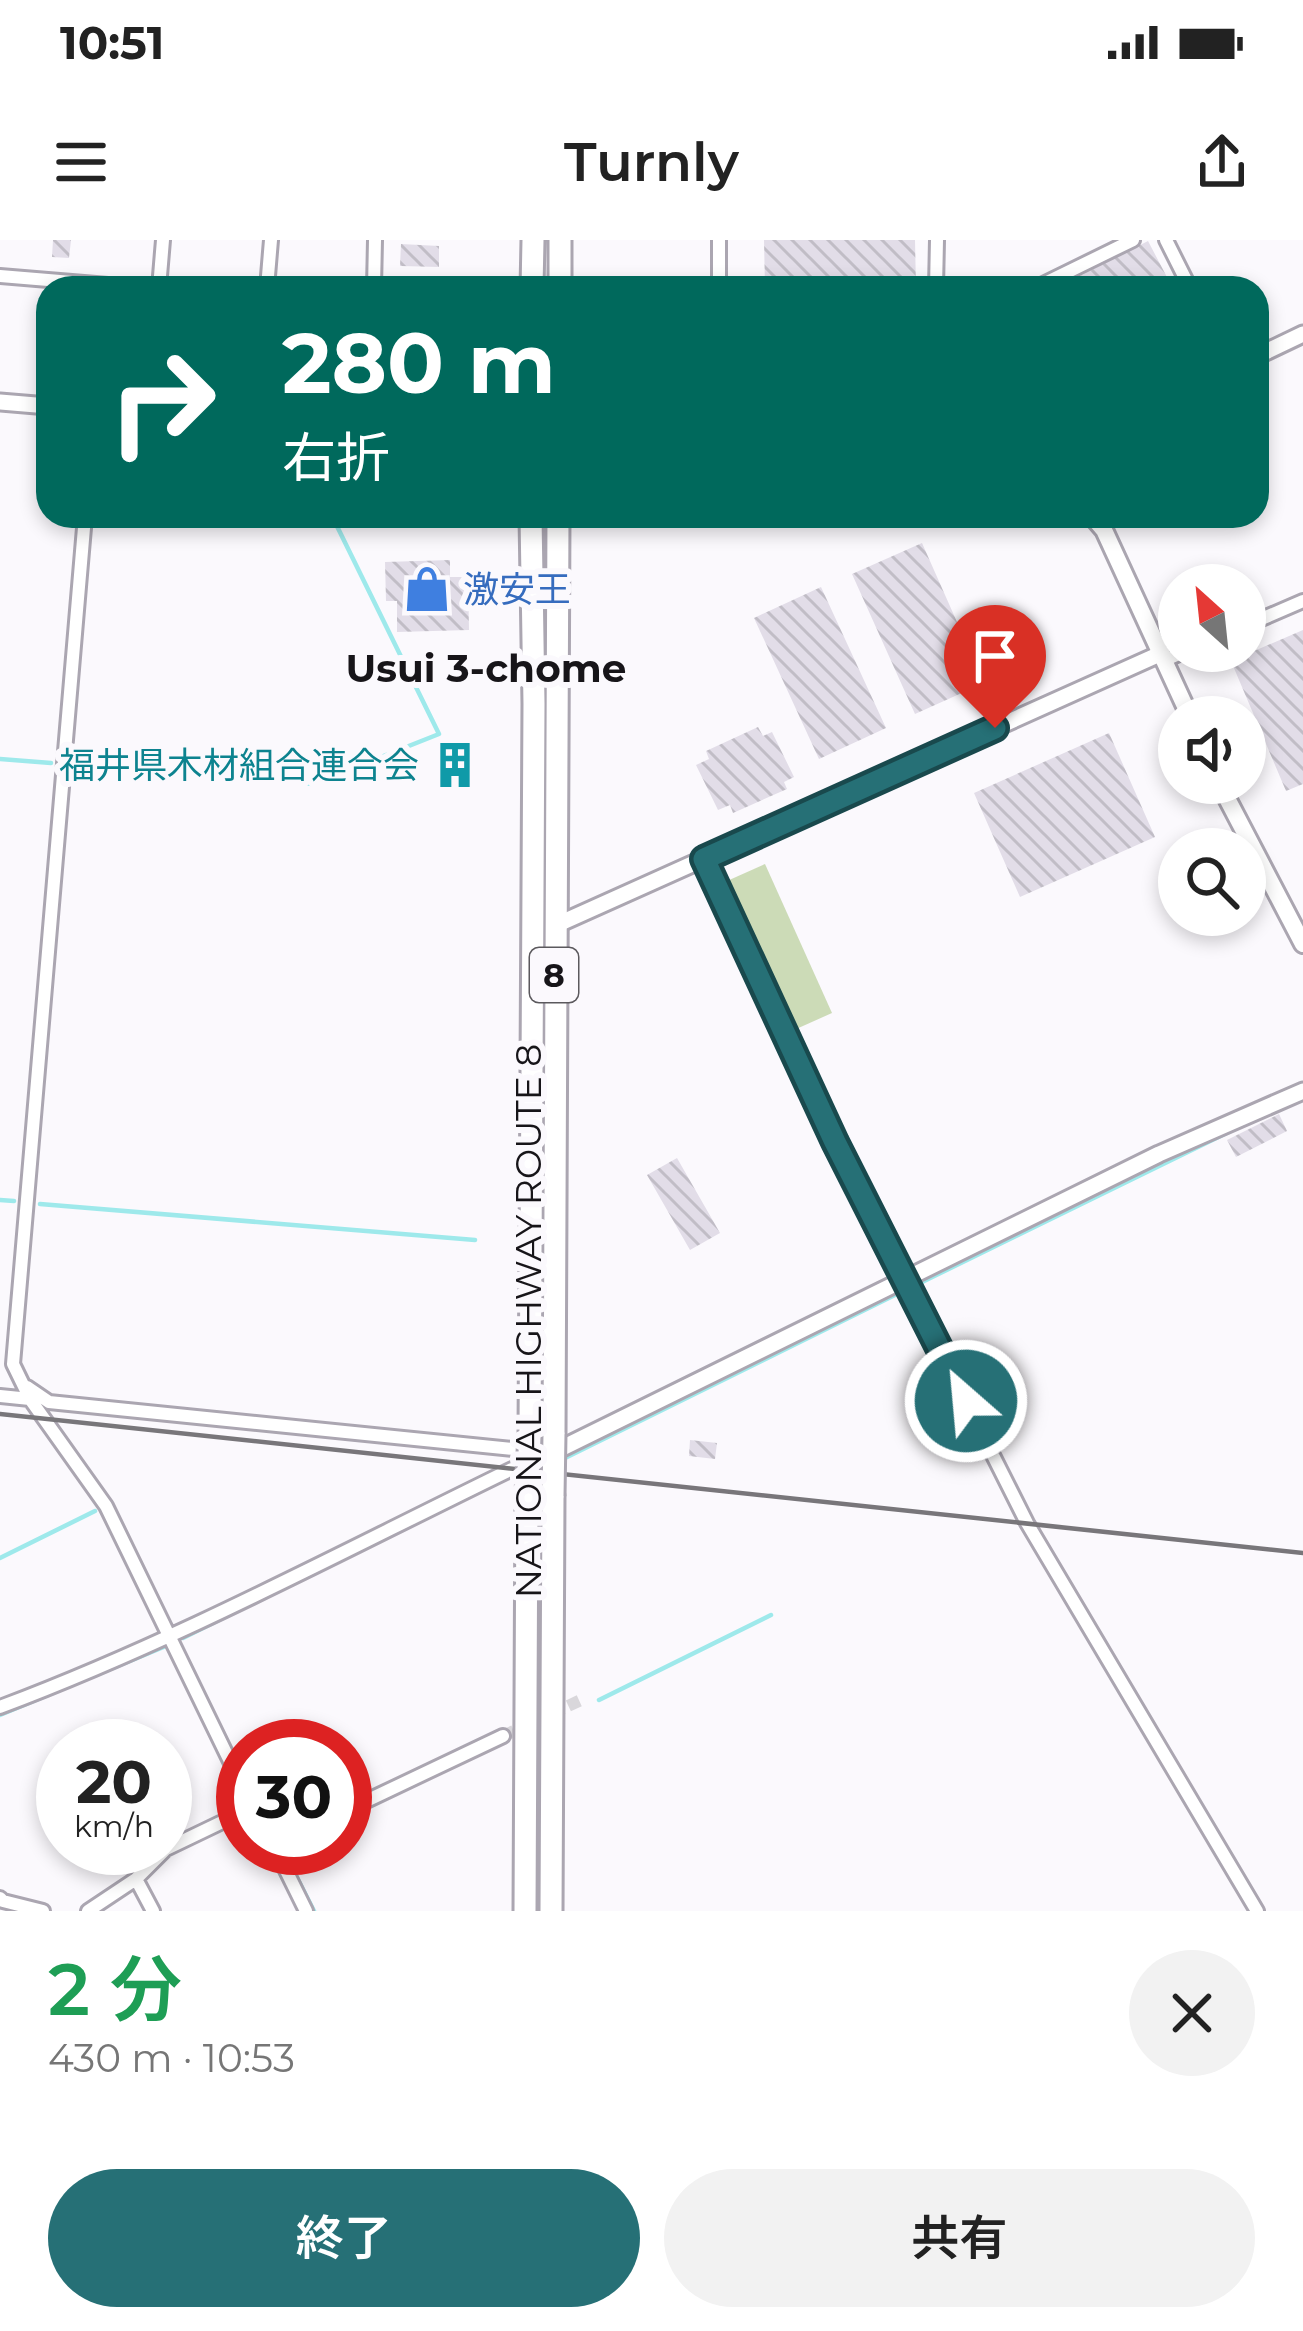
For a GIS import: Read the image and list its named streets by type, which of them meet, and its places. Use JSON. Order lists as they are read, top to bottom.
{
  "streets": {
    "highway": ["8", "NATIONAL HIGHWAY ROUTE 8"]
  },
  "districts": ["Usui 3-chome"],
  "places": {
    "shop": ["激安王"],
    "building": ["福井県木材組合連合会"]
  },
  "north": "top left",
  "page": {
    "status": "10:51",
    "header": "Turnly",
    "turn": ["280 m", "右折"],
    "speed": "20 km/h",
    "limit": "30",
    "heading": ["2 分", "430 m · 10:53"],
    "buttons": ["終了", "共有"]
  }
}
